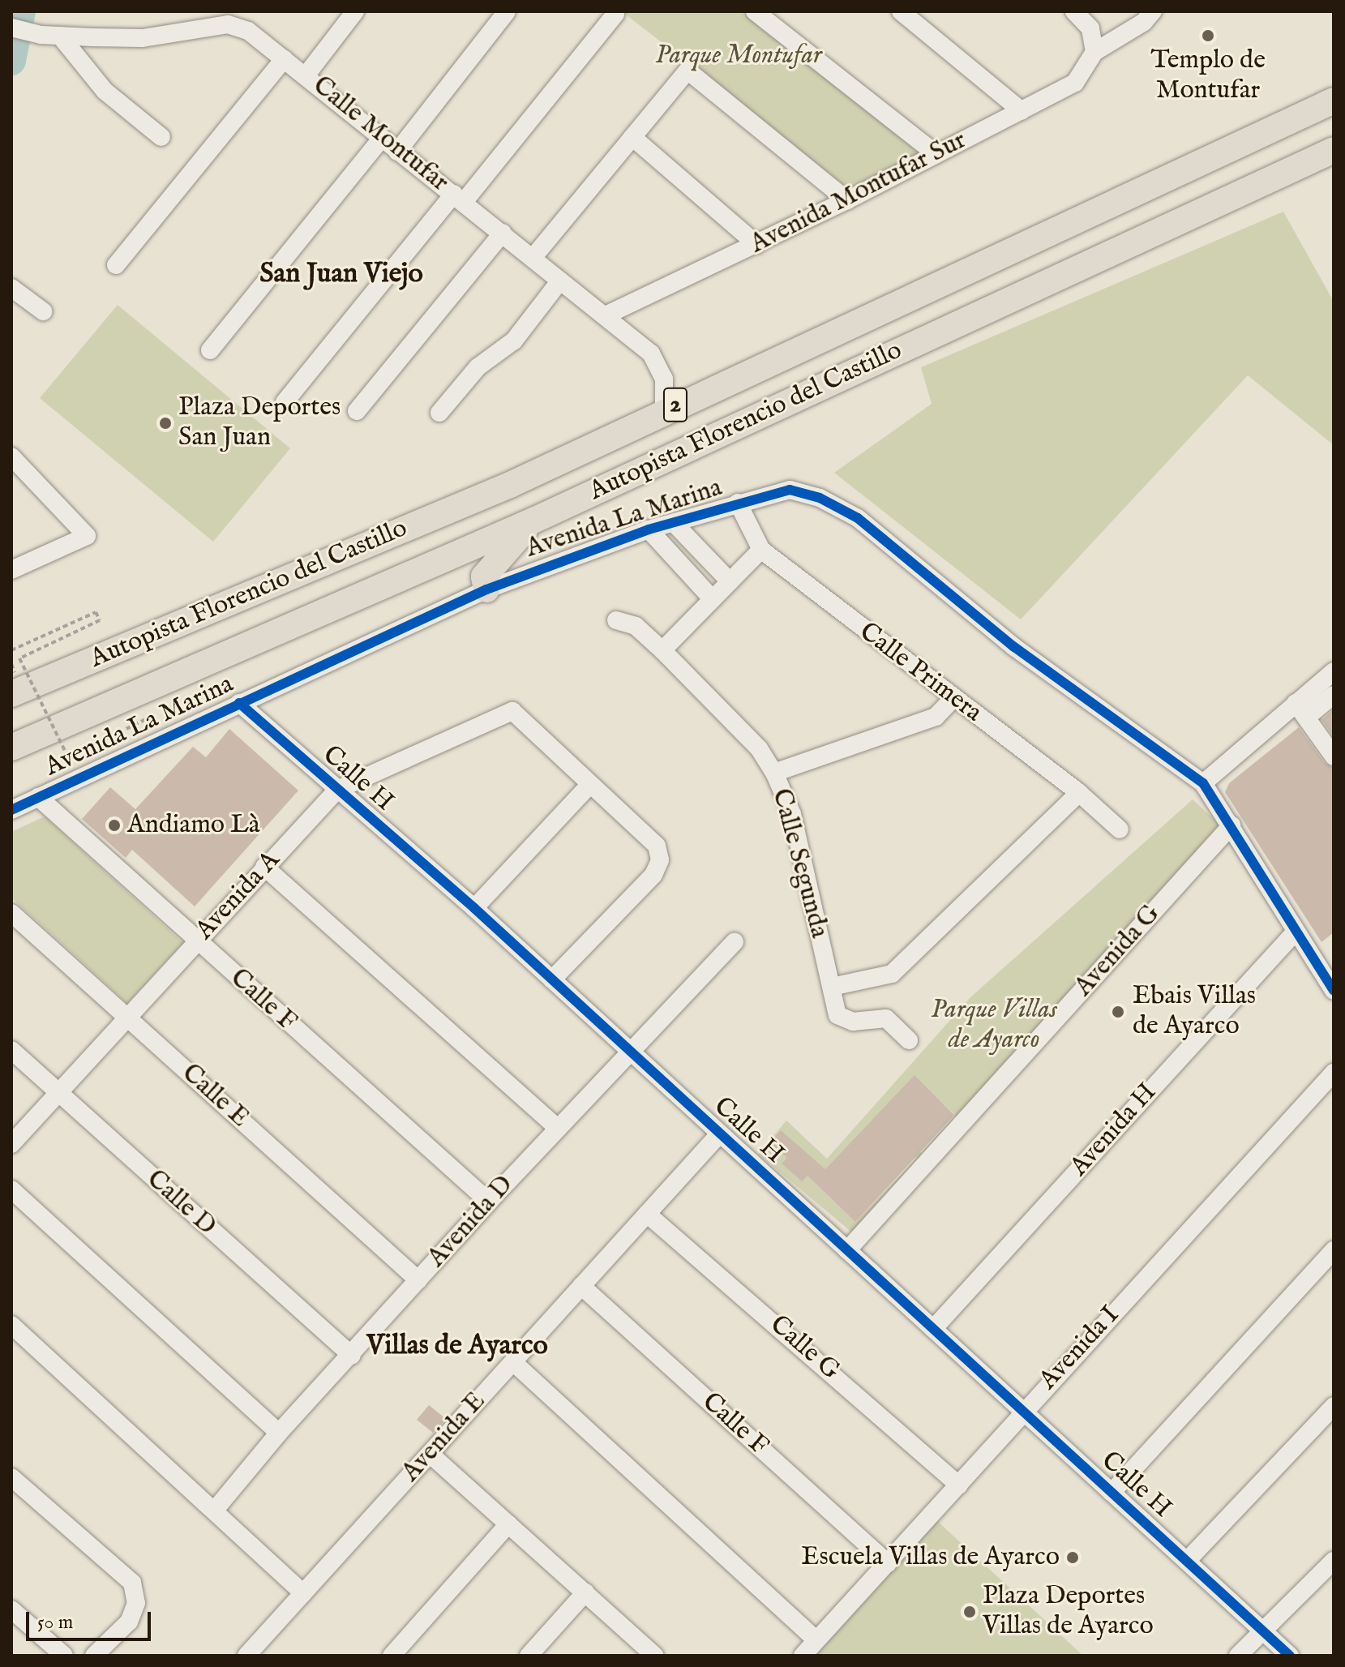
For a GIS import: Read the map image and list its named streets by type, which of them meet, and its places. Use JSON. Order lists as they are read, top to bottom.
{
  "streets": {
    "highway": ["2", "Autopista Florencio del Castillo"],
    "street": [
      "Calle Montufar",
      "Avenida Montufar Sur",
      "Avenida La Marina",
      "Calle Primera",
      "Calle H",
      "Calle Segunda",
      "Avenida A",
      "Avenida G",
      "Calle F",
      "Calle E",
      "Avenida H",
      "Calle D",
      "Avenida D",
      "Calle G",
      "Avenida I",
      "Avenida E"
    ]
  },
  "crossings": [
    ["Calle Montufar", "Avenida Montufar Sur"],
    ["Calle Montufar", "Autopista Florencio del Castillo"],
    ["Avenida La Marina", "Calle Primera"],
    ["Avenida La Marina", "Calle H"],
    ["Avenida La Marina", "Calle F"],
    ["Calle H", "Avenida A"],
    ["Calle H", "Avenida G"],
    ["Calle H", "Avenida H"],
    ["Calle H", "Avenida D"],
    ["Calle H", "Avenida I"],
    ["Calle H", "Avenida E"],
    ["Avenida A", "Calle F"],
    ["Avenida A", "Calle E"],
    ["Avenida A", "Calle D"],
    ["Calle F", "Avenida D"],
    ["Calle F", "Avenida I"],
    ["Calle F", "Avenida E"],
    ["Calle E", "Avenida D"],
    ["Calle D", "Avenida D"],
    ["Calle G", "Avenida I"],
    ["Calle G", "Avenida E"]
  ],
  "districts": ["San Juan Viejo", "Villas de Ayarco"],
  "parks": ["Parque Montufar", "Parque Villas de Ayarco"],
  "places": [
    "Templo de Montufar",
    "Plaza Deportes San Juan",
    "Andiamo Là",
    "Ebais Villas de Ayarco",
    "Escuela Villas de Ayarco",
    "Plaza Deportes Villas de Ayarco"
  ],
  "scale_bar": "50 m"
}
